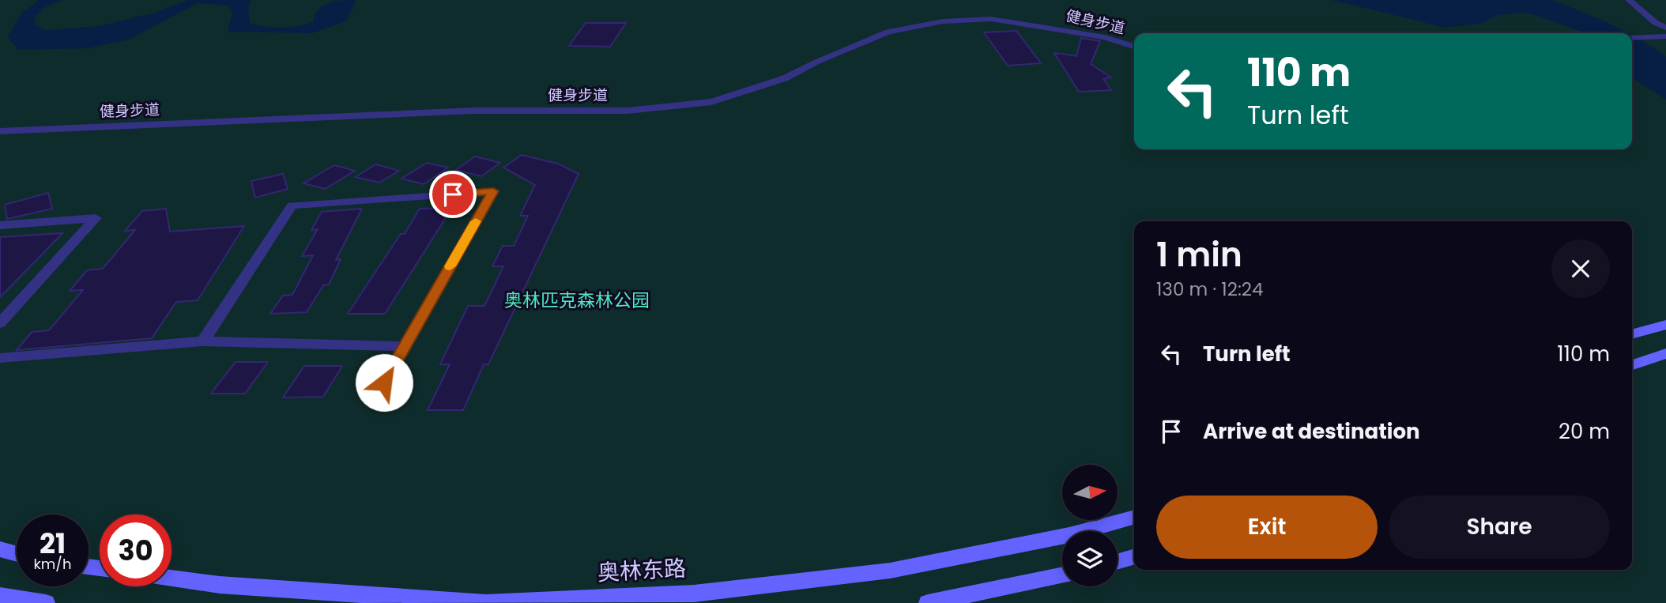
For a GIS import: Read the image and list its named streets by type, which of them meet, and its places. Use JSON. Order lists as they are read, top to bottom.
{
  "streets": {
    "main road": ["奥林东路"],
    "street": ["健身步道"]
  },
  "parks": ["奥林匹克森林公园"],
  "north": "right",
  "page": {
    "turn": ["110 m", "Turn left"],
    "heading": ["1 min", "130 m · 12:24"],
    "list": [
      {
        "name": "Turn left",
        "value": "110 m"
      },
      {
        "name": "Arrive at destination",
        "value": "20 m"
      }
    ],
    "buttons": ["Exit", "Share"],
    "speed": "21 km/h",
    "limit": "30"
  }
}
